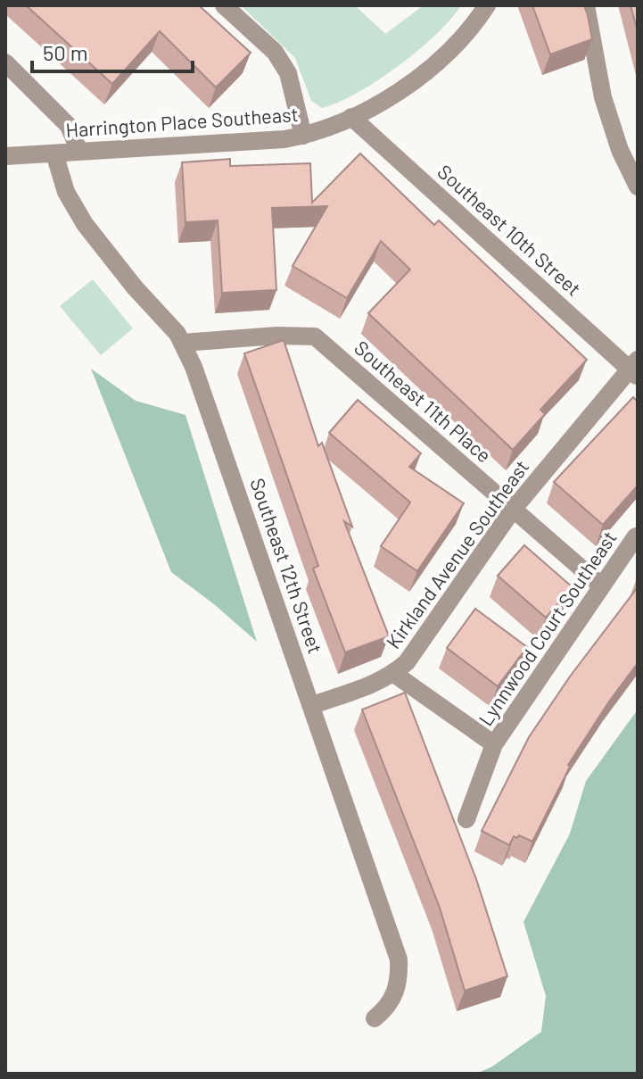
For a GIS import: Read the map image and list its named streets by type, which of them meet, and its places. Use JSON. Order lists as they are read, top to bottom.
{
  "streets": {
    "street": [
      "Harrington Place Southeast",
      "Southeast 10th Street",
      "Southeast 11th Place",
      "Kirkland Avenue Southeast",
      "Southeast 12th Street",
      "Lynnwood Court Southeast"
    ]
  },
  "crossings": [
    ["Harrington Place Southeast", "Southeast 10th Street"],
    ["Harrington Place Southeast", "Southeast 12th Street"],
    ["Southeast 10th Street", "Kirkland Avenue Southeast"],
    ["Southeast 11th Place", "Kirkland Avenue Southeast"],
    ["Southeast 11th Place", "Southeast 12th Street"],
    ["Southeast 11th Place", "Lynnwood Court Southeast"],
    ["Kirkland Avenue Southeast", "Southeast 12th Street"],
    ["Kirkland Avenue Southeast", "Lynnwood Court Southeast"]
  ],
  "scale_bar": "50 m"
}
